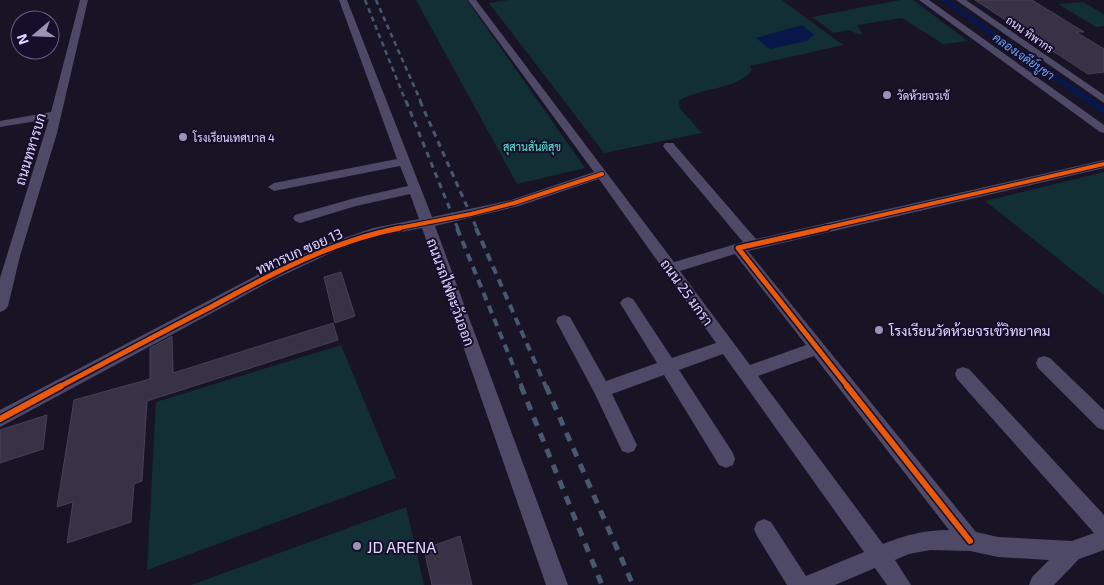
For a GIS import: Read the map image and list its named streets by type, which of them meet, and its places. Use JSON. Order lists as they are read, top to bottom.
{
  "streets": {
    "street": [
      "ถนน ทิพากร",
      "ถนนทหารบก",
      "ทหารบก ซอย 13",
      "ถนนรถไฟตะวันออก",
      "ถนน 25 มกรา"
    ]
  },
  "crossings": [
    ["ทหารบก ซอย 13", "ถนนรถไฟตะวันออก"],
    ["ทหารบก ซอย 13", "ถนน 25 มกรา"]
  ],
  "water": ["คลองเจดีย์บูชา"],
  "parks": ["สุสานสันติสุข"],
  "places": [
    "วัดห้วยจรเข้",
    "โรงเรียนเทศบาล 4",
    "โรงเรียนวัดห้วยจรเข้วิทยาคม",
    "JD ARENA"
  ],
  "north": "left"
}
